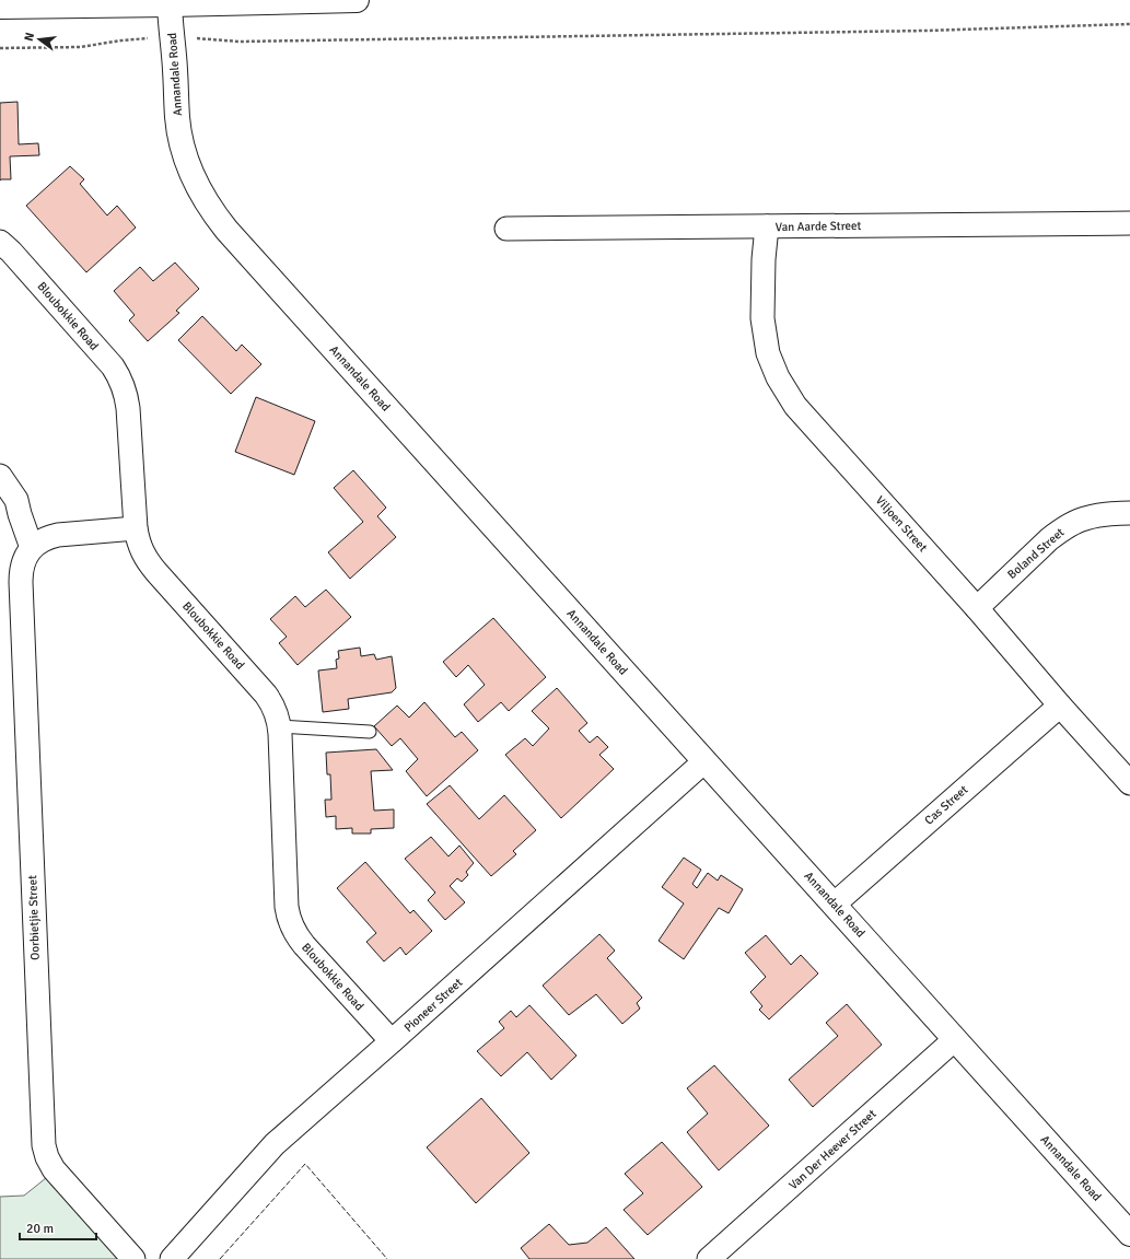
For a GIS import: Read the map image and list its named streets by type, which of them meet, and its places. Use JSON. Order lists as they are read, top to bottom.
{
  "streets": {
    "street": [
      "Annandale Road",
      "Van Aarde Street",
      "Bloubokkie Road",
      "Viljoen Street",
      "Boland Street",
      "Cas Street",
      "Oorbietjie Street",
      "Pioneer Street",
      "Van Der Heever Street"
    ]
  },
  "crossings": [
    ["Annandale Road", "Cas Street"],
    ["Annandale Road", "Pioneer Street"],
    ["Annandale Road", "Van Der Heever Street"],
    ["Van Aarde Street", "Viljoen Street"],
    ["Bloubokkie Road", "Pioneer Street"],
    ["Viljoen Street", "Boland Street"],
    ["Viljoen Street", "Cas Street"]
  ],
  "scale_bar": "20 m",
  "north": "left"
}
